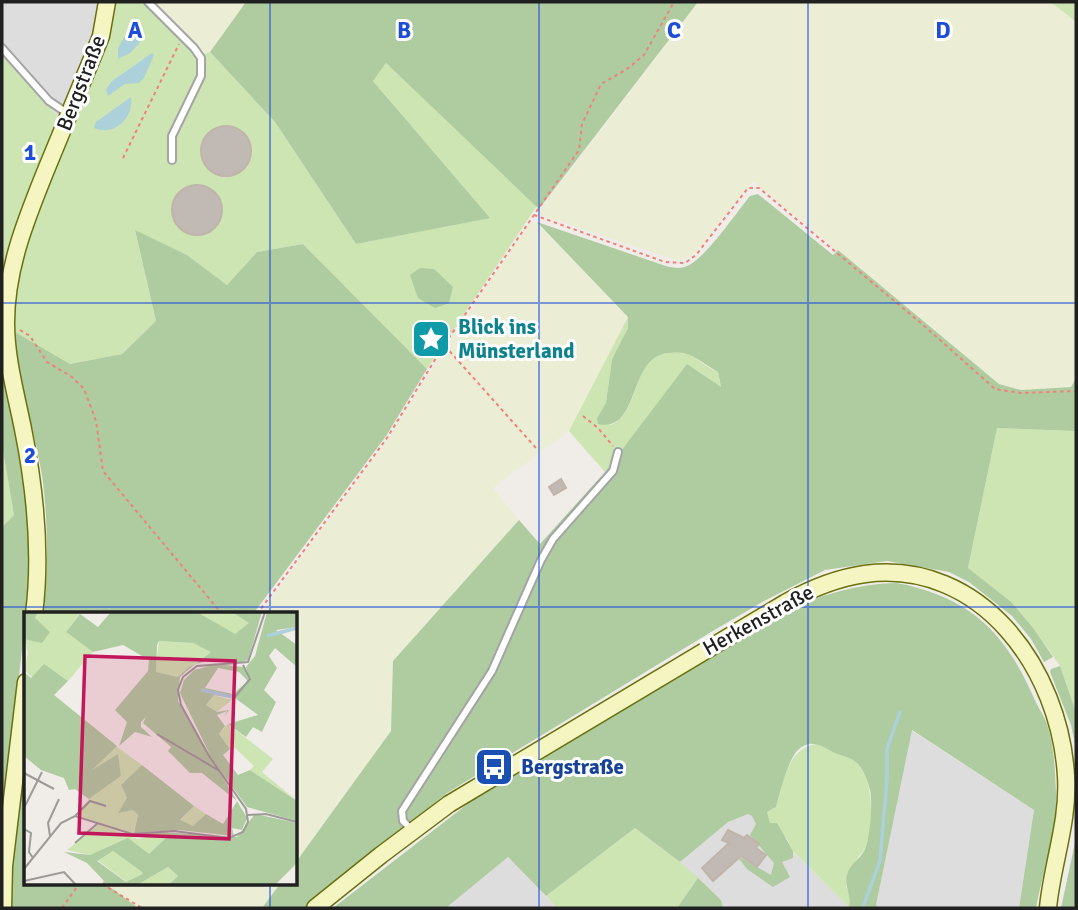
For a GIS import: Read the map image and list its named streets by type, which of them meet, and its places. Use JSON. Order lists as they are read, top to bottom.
{
  "streets": {
    "main road": ["Bergstraße", "Herkenstraße"]
  },
  "places": {
    "place": ["Blick ins Münsterland"],
    "bus stop": ["Bergstraße"]
  },
  "grid": {
    "columns": [
      "A",
      "B",
      "C",
      "D"
    ],
    "rows": ["1", "2"]
  }
}
